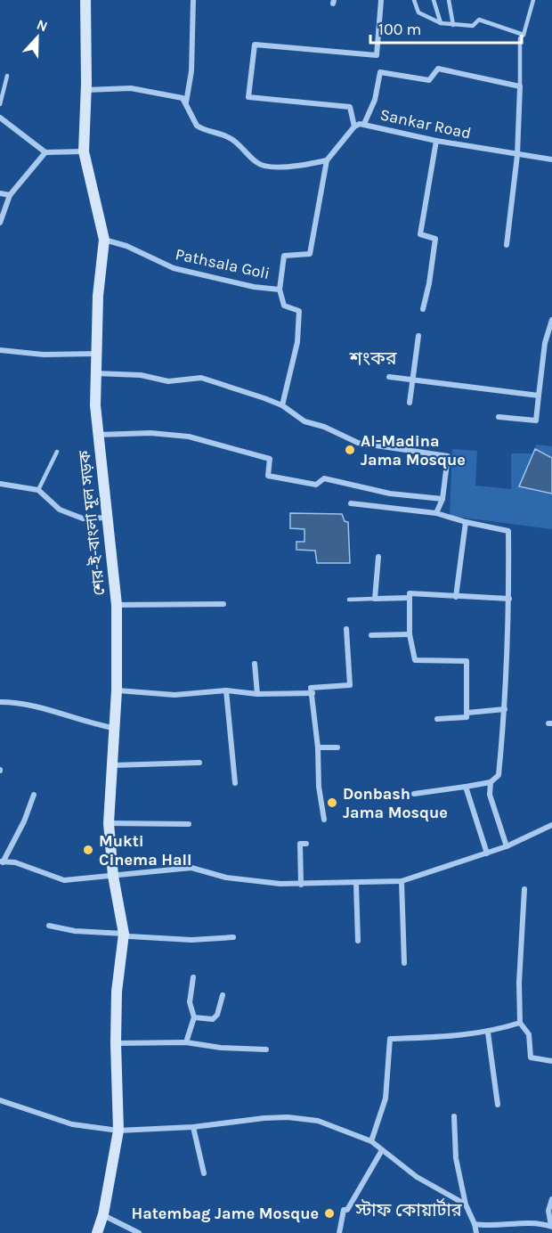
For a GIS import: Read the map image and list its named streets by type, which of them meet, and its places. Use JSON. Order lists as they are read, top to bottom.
{
  "streets": {
    "street": ["Sankar Road", "Pathsala Goli", "শের-ই-বাংলা মূল সড়ক"]
  },
  "crossings": [
    ["Sankar Road", "Pathsala Goli"],
    ["Pathsala Goli", "শের-ই-বাংলা মূল সড়ক"]
  ],
  "districts": ["শংকর", "স্টাফ কোয়ার্টার"],
  "places": [
    "Al-Madina Jama Mosque",
    "Donbash Jama Mosque",
    "Mukti Cinema Hall",
    "Hatembag Jame Mosque"
  ],
  "scale_bar": "100 m",
  "north": "top"
}
